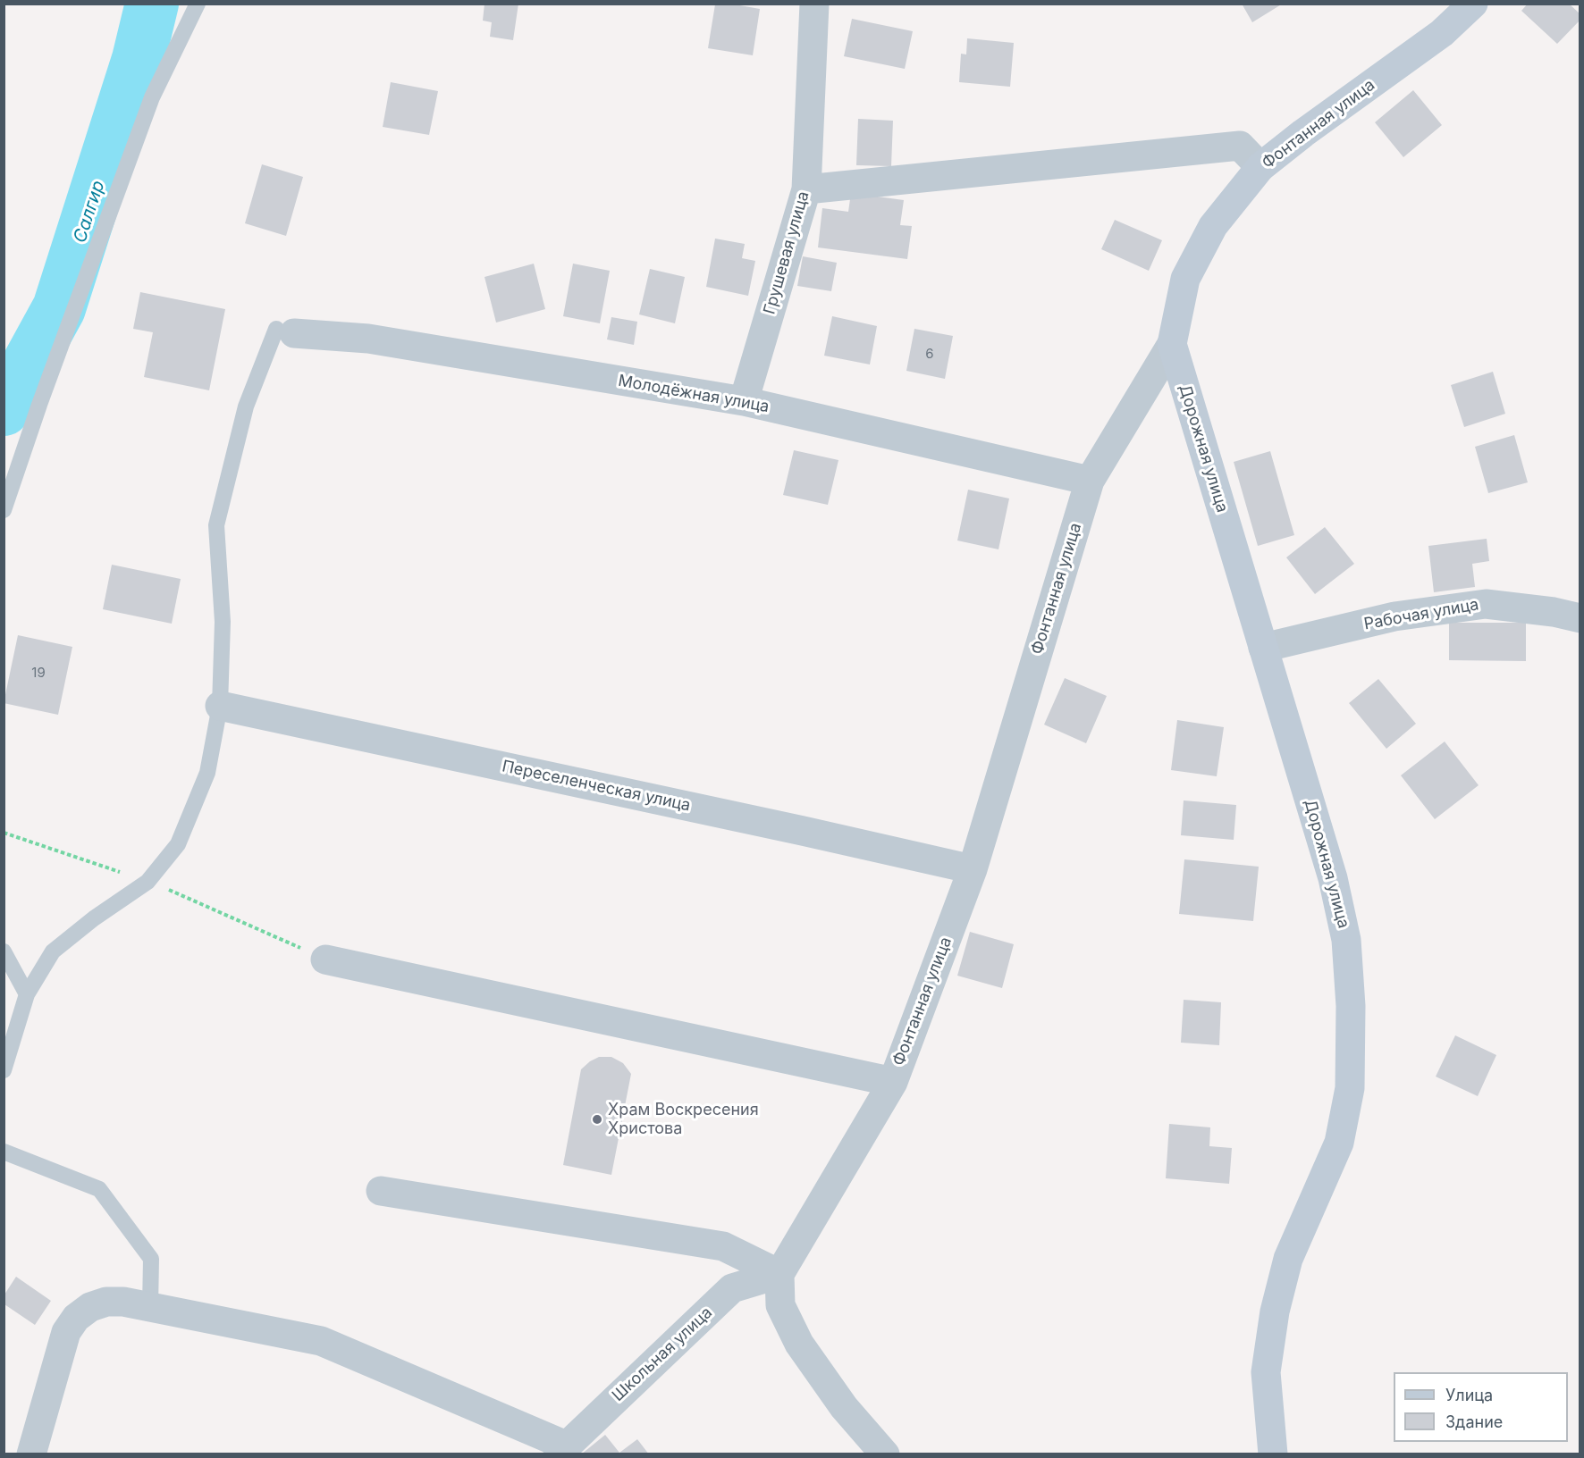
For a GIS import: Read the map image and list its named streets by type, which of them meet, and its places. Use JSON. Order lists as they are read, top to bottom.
{
  "streets": {
    "main road": ["Фонтанная улица", "Дорожная улица"],
    "street": [
      "Грушевая улица",
      "Молодёжная улица",
      "Рабочая улица",
      "Переселенческая улица",
      "Школьная улица"
    ]
  },
  "crossings": [
    ["Фонтанная улица", "Молодёжная улица"],
    ["Фонтанная улица", "Дорожная улица"],
    ["Фонтанная улица", "Переселенческая улица"],
    ["Фонтанная улица", "Школьная улица"],
    ["Грушевая улица", "Молодёжная улица"],
    ["Дорожная улица", "Рабочая улица"]
  ],
  "water": ["Салгир"],
  "places": ["Храм Воскресения Христова"],
  "house_numbers": ["6", "19"],
  "legend": ["Улица", "Здание"]
}
